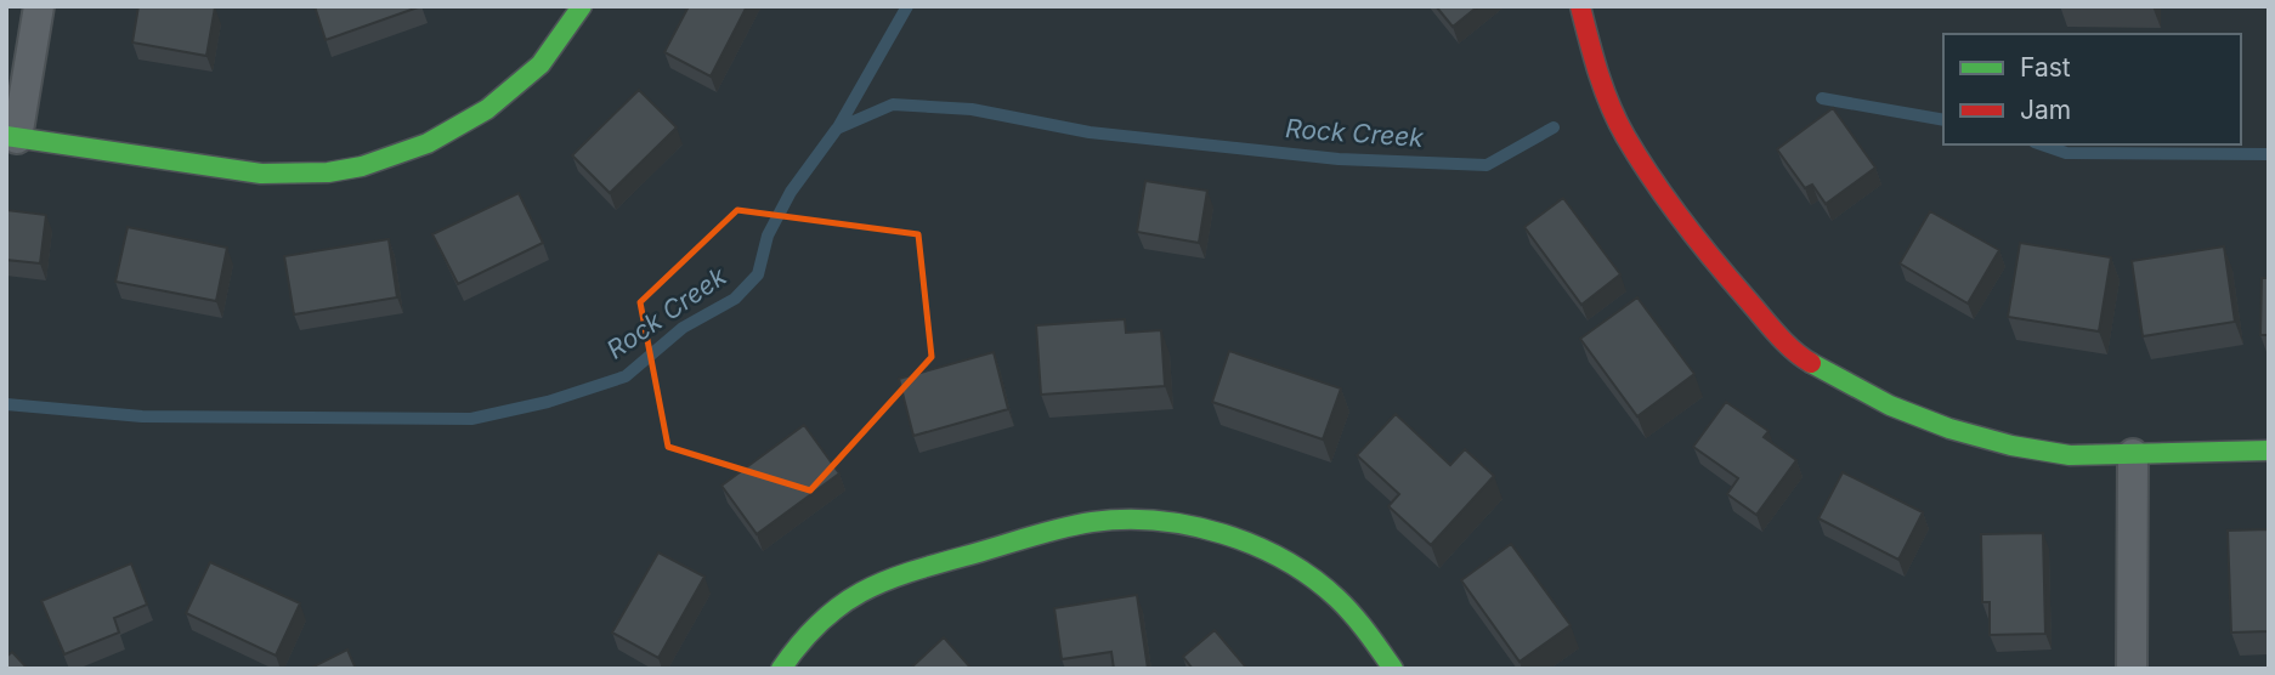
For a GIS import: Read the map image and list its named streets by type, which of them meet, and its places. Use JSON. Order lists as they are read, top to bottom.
{
  "water": ["Rock Creek"],
  "legend": ["Fast", "Jam"]
}
